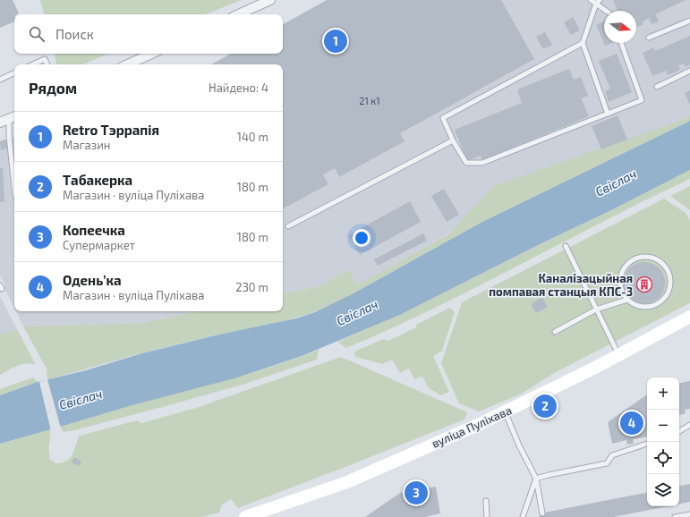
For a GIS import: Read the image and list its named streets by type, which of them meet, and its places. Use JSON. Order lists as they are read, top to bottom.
{
  "streets": {
    "street": ["вуліца Пуліхава"]
  },
  "water": ["Свіслач"],
  "places": {
    "building": ["Каналізацыйная помпавая станцыя КПС-3"]
  },
  "house_numbers": ["21 к1"],
  "north": "right",
  "page": {
    "search": "Поиск",
    "pins": [
      "1",
      "2",
      "4",
      "3"
    ],
    "heading": ["Рядом", "Найдено: 4"],
    "list": [
      {
        "mark": "1",
        "name": "Retro Тэррапія",
        "note": "Магазин",
        "value": "140 m"
      },
      {
        "mark": "2",
        "name": "Табакерка",
        "note": "Магазин · вуліца Пуліхава",
        "value": "180 m"
      },
      {
        "mark": "3",
        "name": "Копеечка",
        "note": "Супермаркет",
        "value": "180 m"
      },
      {
        "mark": "4",
        "name": "Оденьʼка",
        "note": "Магазин · вуліца Пуліхава",
        "value": "230 m"
      }
    ],
    "map_buttons": ["+", "−"]
  }
}
